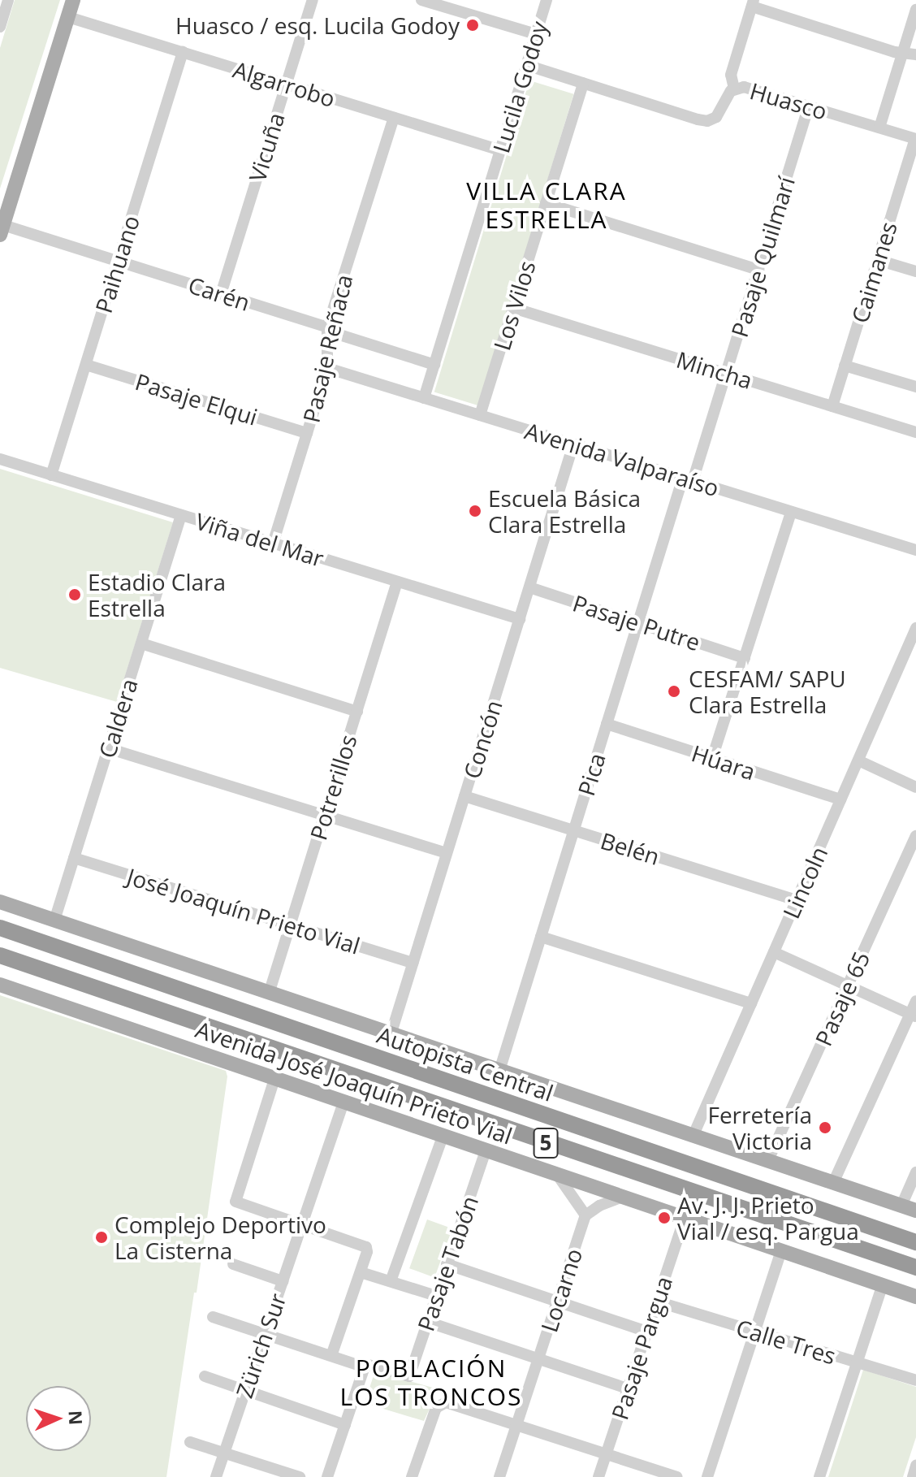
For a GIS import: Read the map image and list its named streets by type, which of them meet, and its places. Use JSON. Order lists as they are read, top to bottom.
{
  "streets": {
    "highway": ["Autopista Central", "5"],
    "main road": ["Avenida José Joaquín Prieto Vial"],
    "street": [
      "Algarrobo",
      "Lucila Godoy",
      "Huasco",
      "Vicuña",
      "Pasaje Quilmarí",
      "Paihuano",
      "Caimanes",
      "Carén",
      "Los Vilos",
      "Pasaje Reñaca",
      "Mincha",
      "Pasaje Elqui",
      "Avenida Valparaíso",
      "Viña del Mar",
      "Pasaje Putre",
      "Caldera",
      "Concón",
      "Húara",
      "Pica",
      "Potrerillos",
      "Belén",
      "Lincoln",
      "José Joaquín Prieto Vial",
      "Pasaje 65",
      "Pasaje Tabón",
      "Locarno",
      "Calle Tres",
      "Zürich Sur",
      "Pasaje Pargua"
    ]
  },
  "crossings": [
    ["Algarrobo", "Lucila Godoy"],
    ["Algarrobo", "Vicuña"],
    ["Algarrobo", "Paihuano"],
    ["Algarrobo", "Pasaje Reñaca"],
    ["Lucila Godoy", "Huasco"],
    ["Lucila Godoy", "Carén"],
    ["Lucila Godoy", "Avenida Valparaíso"],
    ["Huasco", "Pasaje Quilmarí"],
    ["Huasco", "Caimanes"],
    ["Huasco", "Los Vilos"],
    ["Vicuña", "Carén"],
    ["Pasaje Quilmarí", "Mincha"],
    ["Pasaje Quilmarí", "Avenida Valparaíso"],
    ["Pasaje Quilmarí", "Pica"],
    ["Paihuano", "Carén"],
    ["Paihuano", "Pasaje Elqui"],
    ["Paihuano", "Viña del Mar"],
    ["Caimanes", "Mincha"],
    ["Carén", "Pasaje Reñaca"],
    ["Los Vilos", "Mincha"],
    ["Los Vilos", "Avenida Valparaíso"],
    ["Pasaje Reñaca", "Pasaje Elqui"],
    ["Pasaje Reñaca", "Avenida Valparaíso"],
    ["Pasaje Reñaca", "Viña del Mar"],
    ["Avenida Valparaíso", "Concón"],
    ["Avenida Valparaíso", "Pica"],
    ["Viña del Mar", "Caldera"],
    ["Viña del Mar", "Concón"],
    ["Viña del Mar", "Potrerillos"],
    ["Pasaje Putre", "Concón"],
    ["Pasaje Putre", "Pica"],
    ["Caldera", "José Joaquín Prieto Vial"],
    ["Concón", "Belén"],
    ["Concón", "José Joaquín Prieto Vial"],
    ["Húara", "Pica"],
    ["Húara", "Lincoln"],
    ["Pica", "Belén"],
    ["Potrerillos", "José Joaquín Prieto Vial"],
    ["Belén", "Lincoln"],
    ["Avenida José Joaquín Prieto Vial", "Pasaje Tabón"],
    ["Avenida José Joaquín Prieto Vial", "Zürich Sur"],
    ["Avenida José Joaquín Prieto Vial", "Pasaje Pargua"],
    ["Calle Tres", "Pasaje Pargua"]
  ],
  "districts": ["VILLA CLARA ESTRELLA", "POBLACIÓN LOS TRONCOS"],
  "places": [
    "Huasco / esq. Lucila Godoy",
    "Escuela Básica Clara Estrella",
    "Estadio Clara Estrella",
    "CESFAM/ SAPU Clara Estrella",
    "Ferretería Victoria",
    "Av. J. J. Prieto Vial / esq. Pargua",
    "Complejo Deportivo La Cisterna"
  ],
  "north": "right"
}
